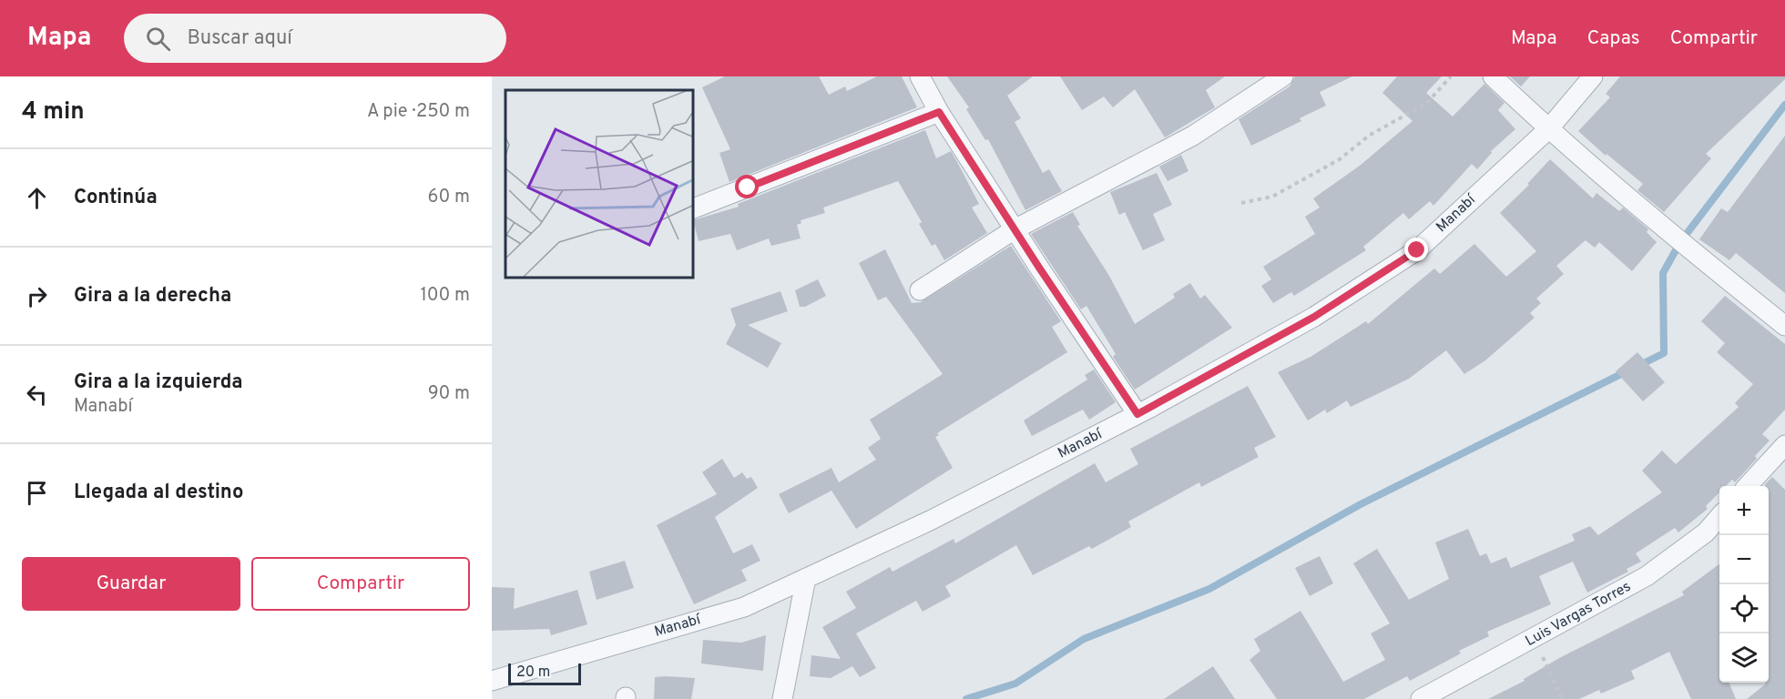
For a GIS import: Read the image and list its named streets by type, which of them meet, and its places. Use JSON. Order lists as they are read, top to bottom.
{
  "streets": {
    "street": ["Manabí", "Luis Vargas Torres"]
  },
  "scale_bar": "20 m",
  "page": {
    "header": "Mapa",
    "search": "Buscar aquí",
    "nav": ["Mapa", "Capas", "Compartir"],
    "heading": ["4 min", "A pie · 250 m"],
    "list": [
      ["Continúa", "60 m"],
      ["Gira a la derecha", "100 m"],
      ["Gira a la izquierda", "Manabí", "90 m"],
      "Llegada al destino"
    ],
    "map_buttons": ["+", "−"],
    "buttons": ["Guardar", "Compartir"],
    "scale": "20 m"
  }
}
